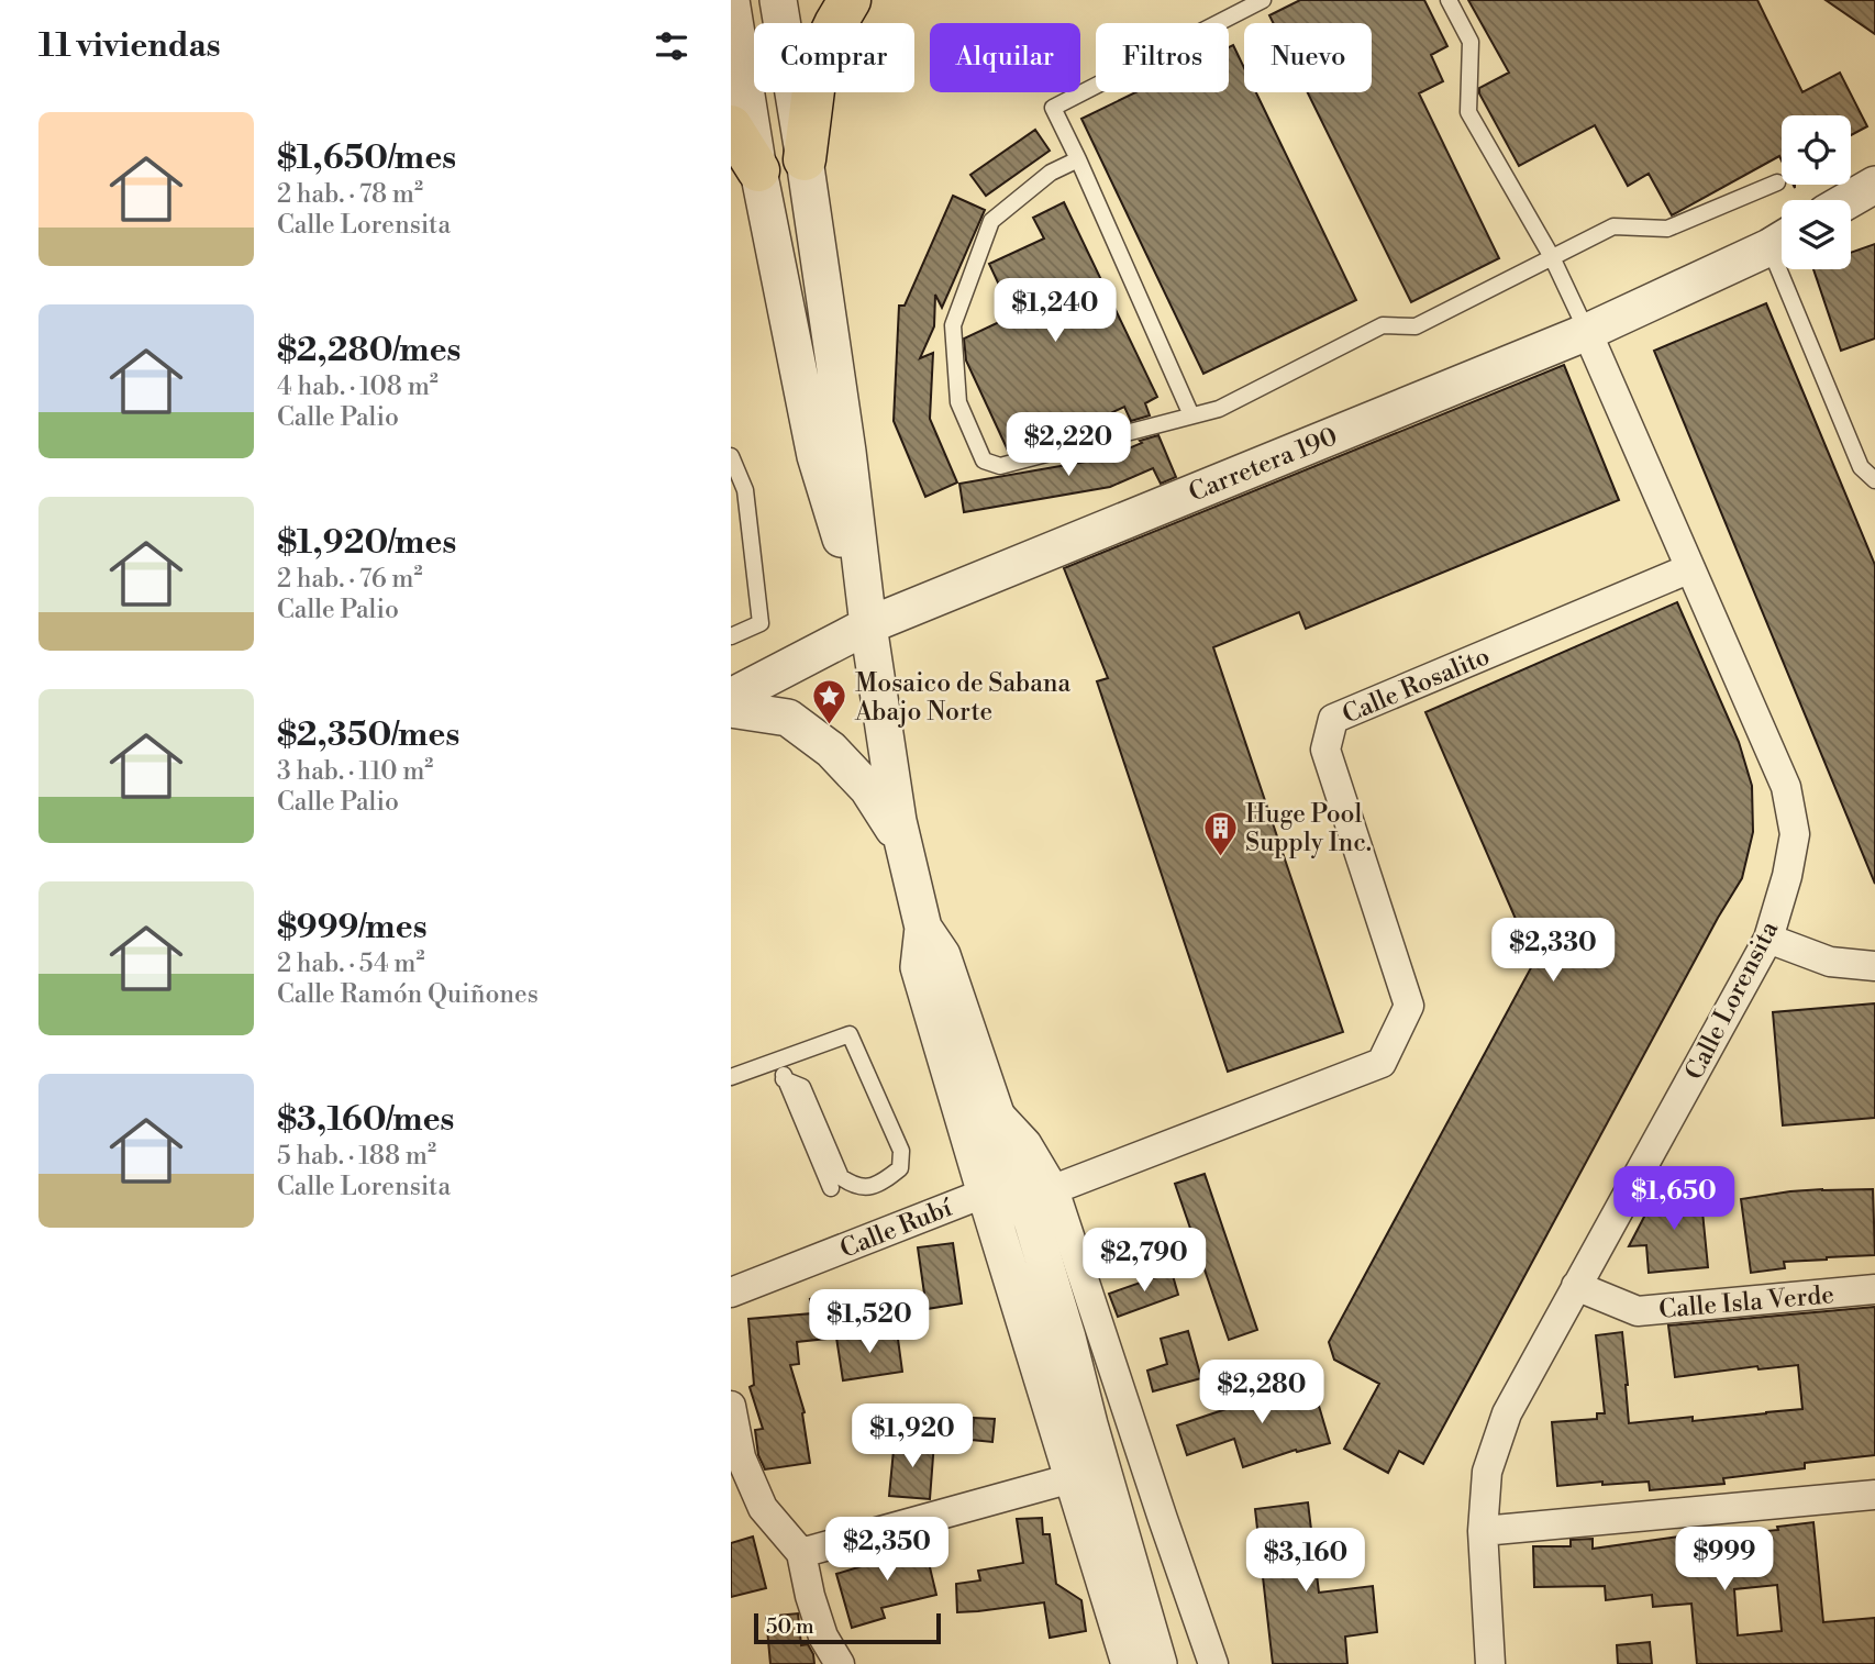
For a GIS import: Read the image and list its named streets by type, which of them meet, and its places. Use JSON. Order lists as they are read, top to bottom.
{
  "streets": {
    "street": [
      "Carretera 190",
      "Calle Rosalito",
      "Calle Lorensita",
      "Calle Rubí",
      "Calle Isla Verde"
    ]
  },
  "crossings": [
    ["Carretera 190", "Calle Lorensita"],
    ["Calle Rosalito", "Calle Lorensita"],
    ["Calle Lorensita", "Calle Isla Verde"]
  ],
  "places": {
    "place": ["Mosaico de Sabana Abajo Norte"],
    "building": ["Huge Pool Supply Inc."]
  },
  "scale_bar": "50 m",
  "page": {
    "heading": "11 viviendas",
    "chip": [
      "Comprar",
      "Alquilar",
      "Filtros",
      "Nuevo"
    ],
    "list": [
      {
        "name": "$1,650/mes",
        "note": "2 hab. · 78 m² · Calle Lorensita"
      },
      {
        "name": "$2,280/mes",
        "note": "4 hab. · 108 m² · Calle Palio"
      },
      {
        "name": "$1,920/mes",
        "note": "2 hab. · 76 m² · Calle Palio"
      },
      {
        "name": "$2,350/mes",
        "note": "3 hab. · 110 m² · Calle Palio"
      },
      {
        "name": "$999/mes",
        "note": "2 hab. · 54 m² · Calle Ramón Quiñones"
      },
      {
        "name": "$3,160/mes",
        "note": "5 hab. · 188 m² · Calle Lorensita"
      }
    ],
    "price": [
      "$1,240",
      "$2,220",
      "$2,330",
      "$1,650",
      "$2,790",
      "$1,520",
      "$2,280",
      "$1,920",
      "$2,350",
      "$999",
      "$3,160"
    ],
    "scale": "50 m"
  }
}
